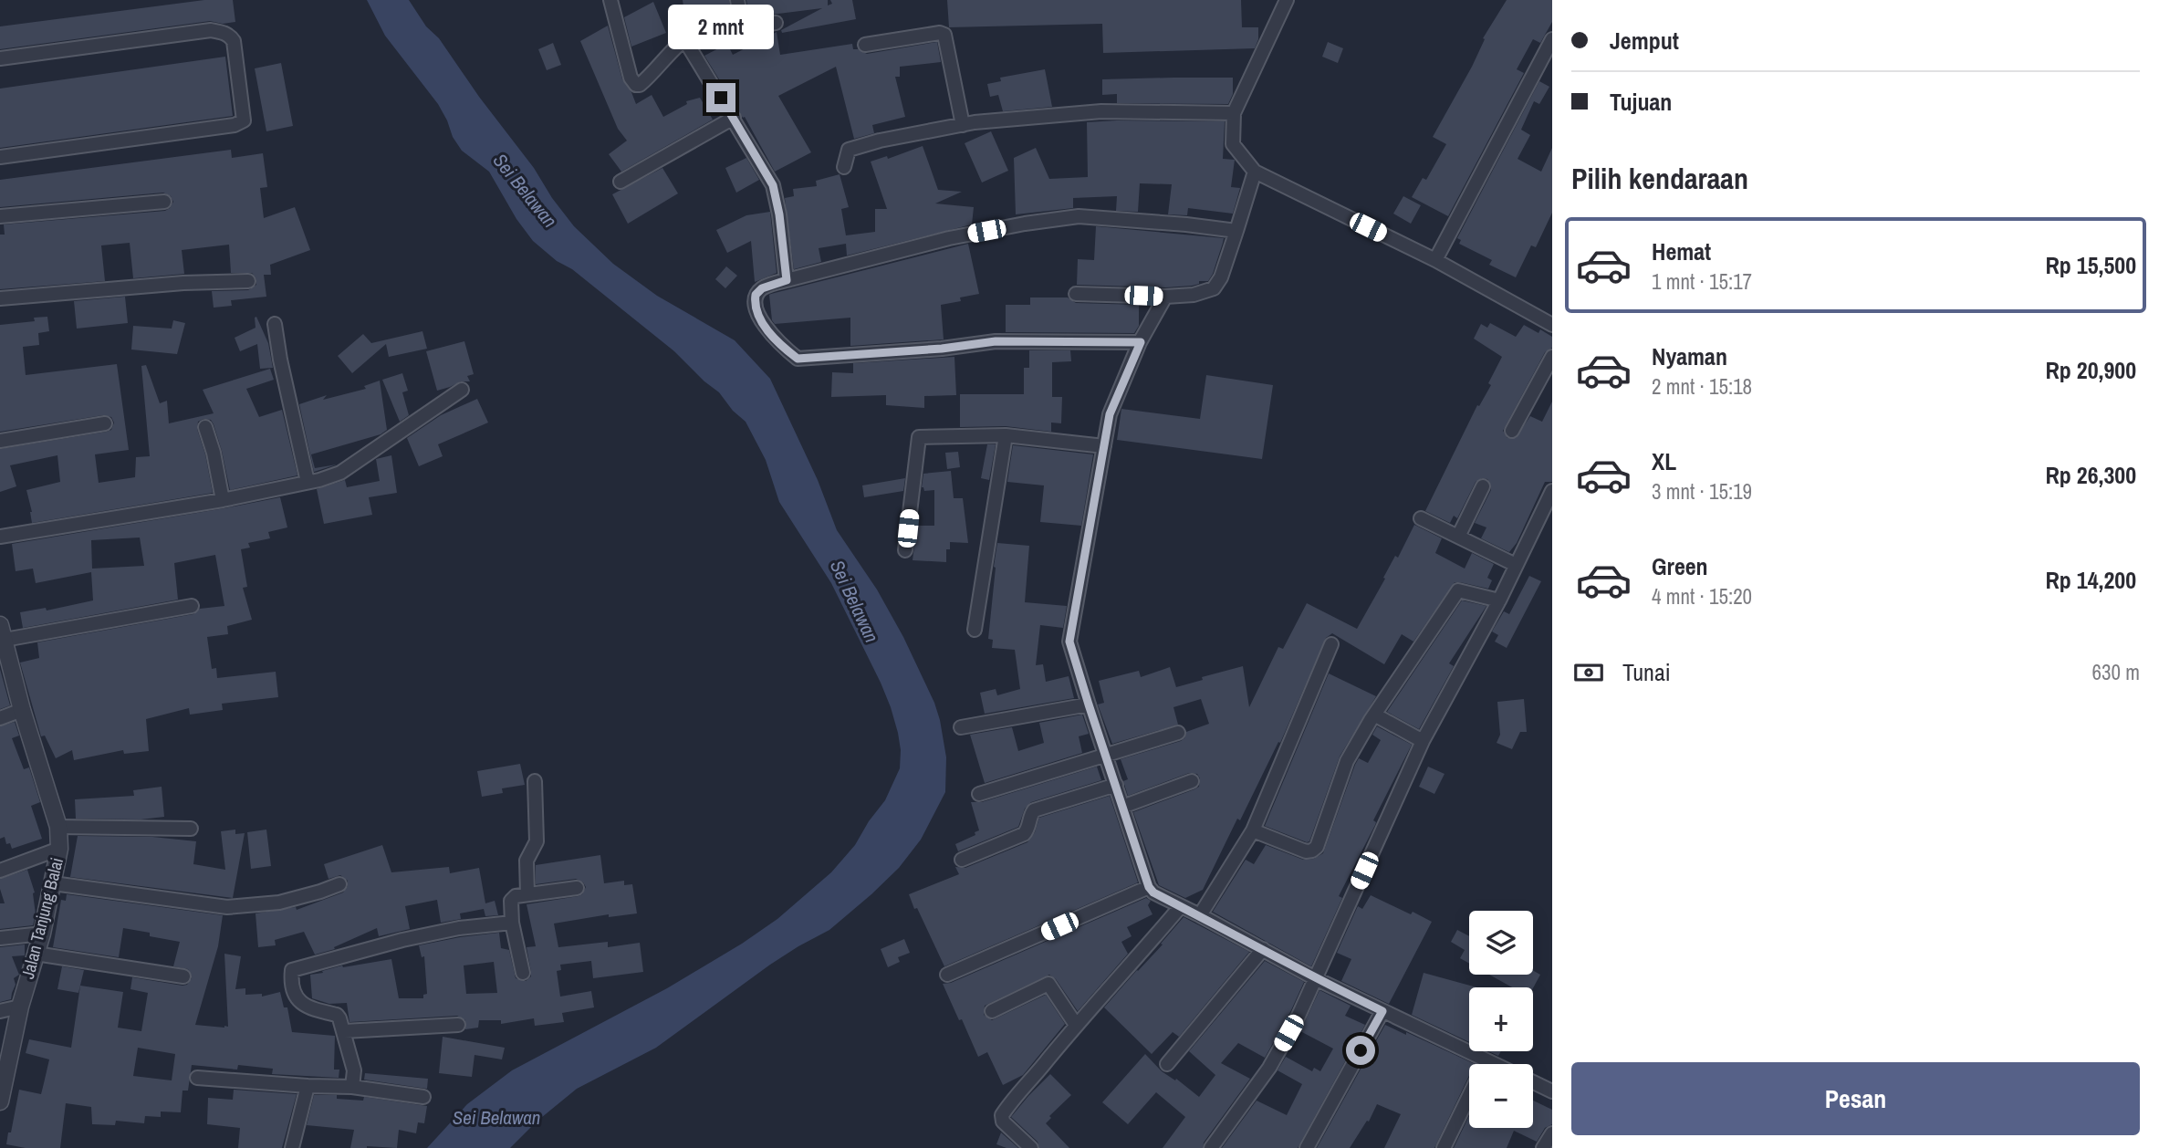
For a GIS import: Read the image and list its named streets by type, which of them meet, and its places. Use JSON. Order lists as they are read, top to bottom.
{
  "streets": {
    "street": ["Jalan Tanjung Balai"]
  },
  "water": ["Sei Belawan"],
  "page": {
    "banner": ["Jemput", "Tujuan"],
    "bubble": "2 mnt",
    "heading": "Pilih kendaraan",
    "list": [
      {
        "name": "Hemat",
        "note": "1 mnt · 15:17",
        "value": "Rp 15,500"
      },
      {
        "name": "Nyaman",
        "note": "2 mnt · 15:18",
        "value": "Rp 20,900"
      },
      {
        "name": "XL",
        "note": "3 mnt · 15:19",
        "value": "Rp 26,300"
      },
      {
        "name": "Green",
        "note": "4 mnt · 15:20",
        "value": "Rp 14,200"
      }
    ],
    "pay": ["Tunai", "630 m"],
    "map_buttons": ["+", "−"],
    "buttons": "Pesan"
  }
}
